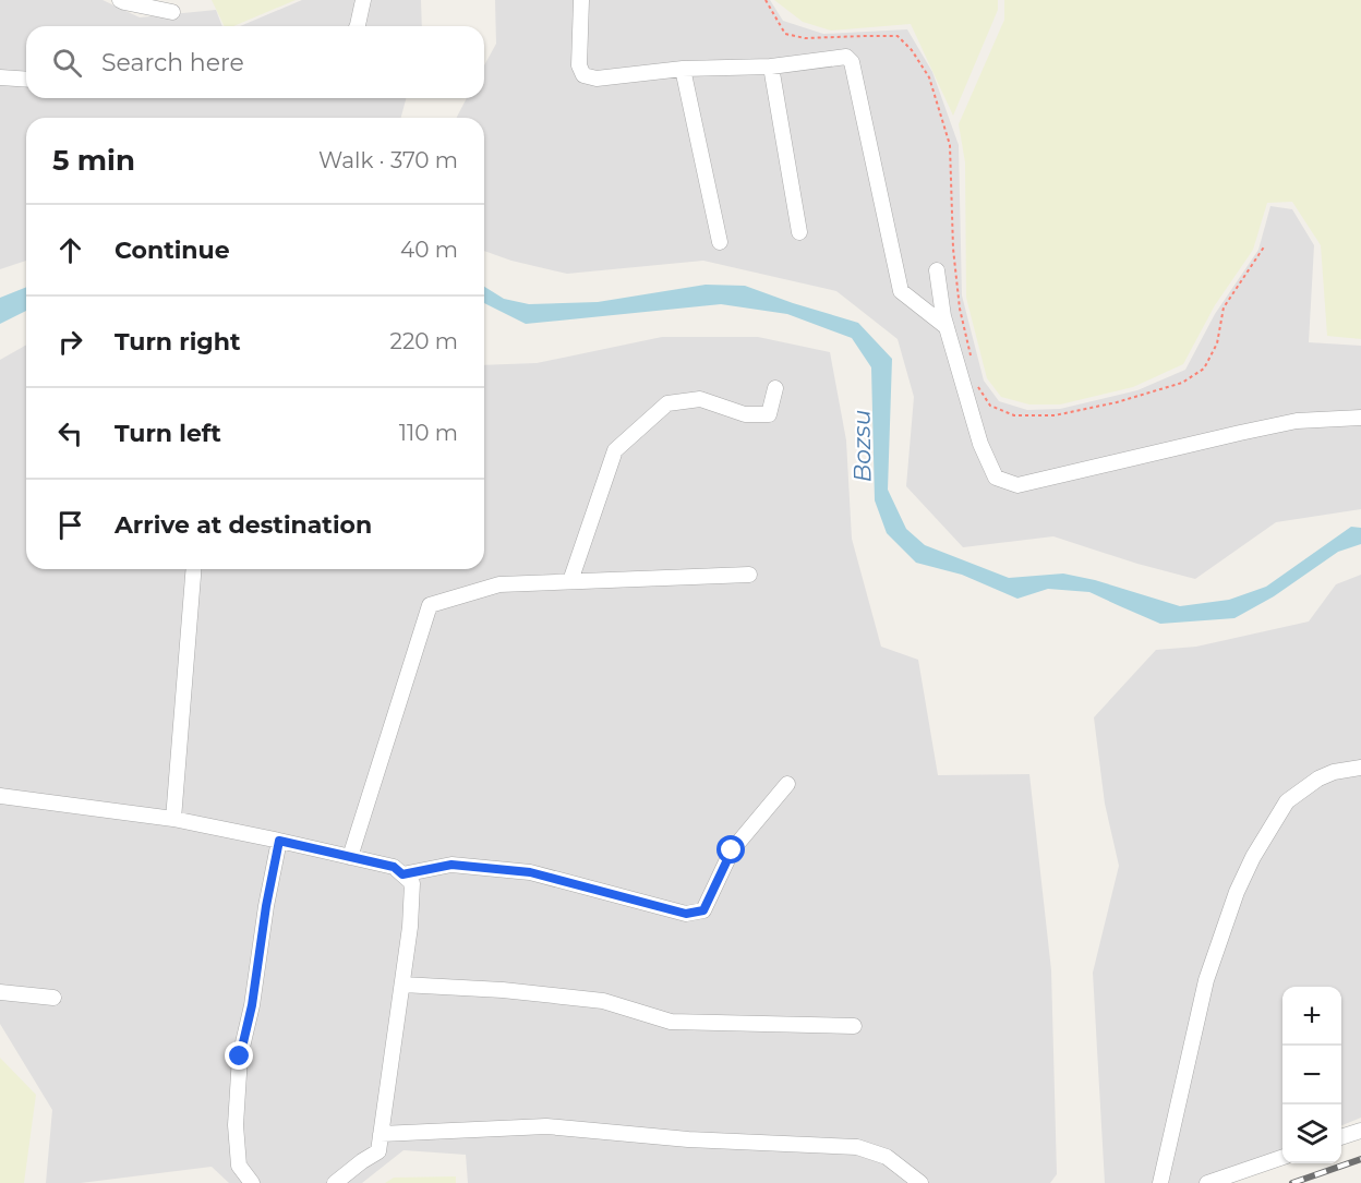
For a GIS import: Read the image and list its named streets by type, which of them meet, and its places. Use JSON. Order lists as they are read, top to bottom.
{
  "water": ["Bozsu"],
  "page": {
    "search": "Search here",
    "heading": ["5 min", "Walk · 370 m"],
    "list": [
      ["Continue", "40 m"],
      ["Turn right", "220 m"],
      ["Turn left", "110 m"],
      "Arrive at destination"
    ],
    "map_buttons": ["+", "−"]
  }
}
